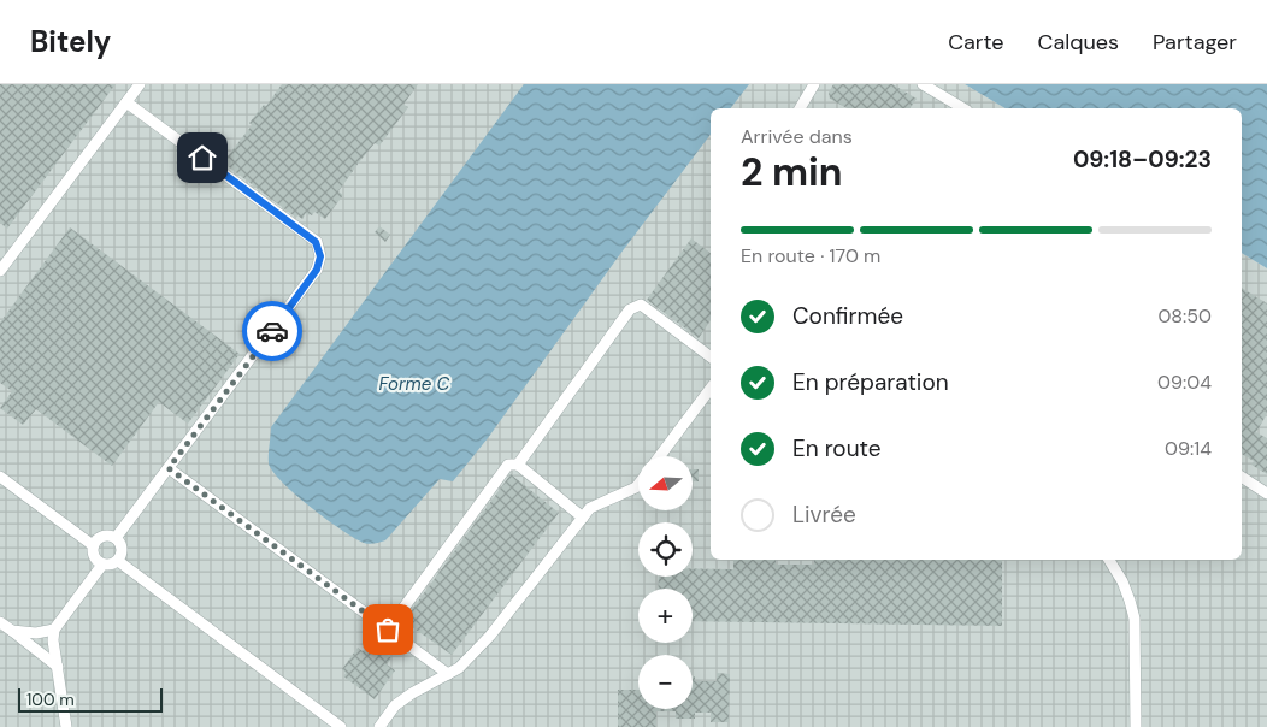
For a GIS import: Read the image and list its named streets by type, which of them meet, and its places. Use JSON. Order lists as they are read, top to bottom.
{
  "water": ["Forme C"],
  "scale_bar": "100 m",
  "north": "left",
  "page": {
    "header": "Bitely",
    "nav": ["Carte", "Calques", "Partager"],
    "heading": ["2 min", "Arrivée dans", "09:18–09:23"],
    "bar": "En route · 170 m",
    "list": [
      ["Confirmée", "08:50"],
      ["En préparation", "09:04"],
      ["En route", "09:14"],
      "Livrée"
    ],
    "map_buttons": ["+", "−"],
    "scale": "100 m"
  }
}
